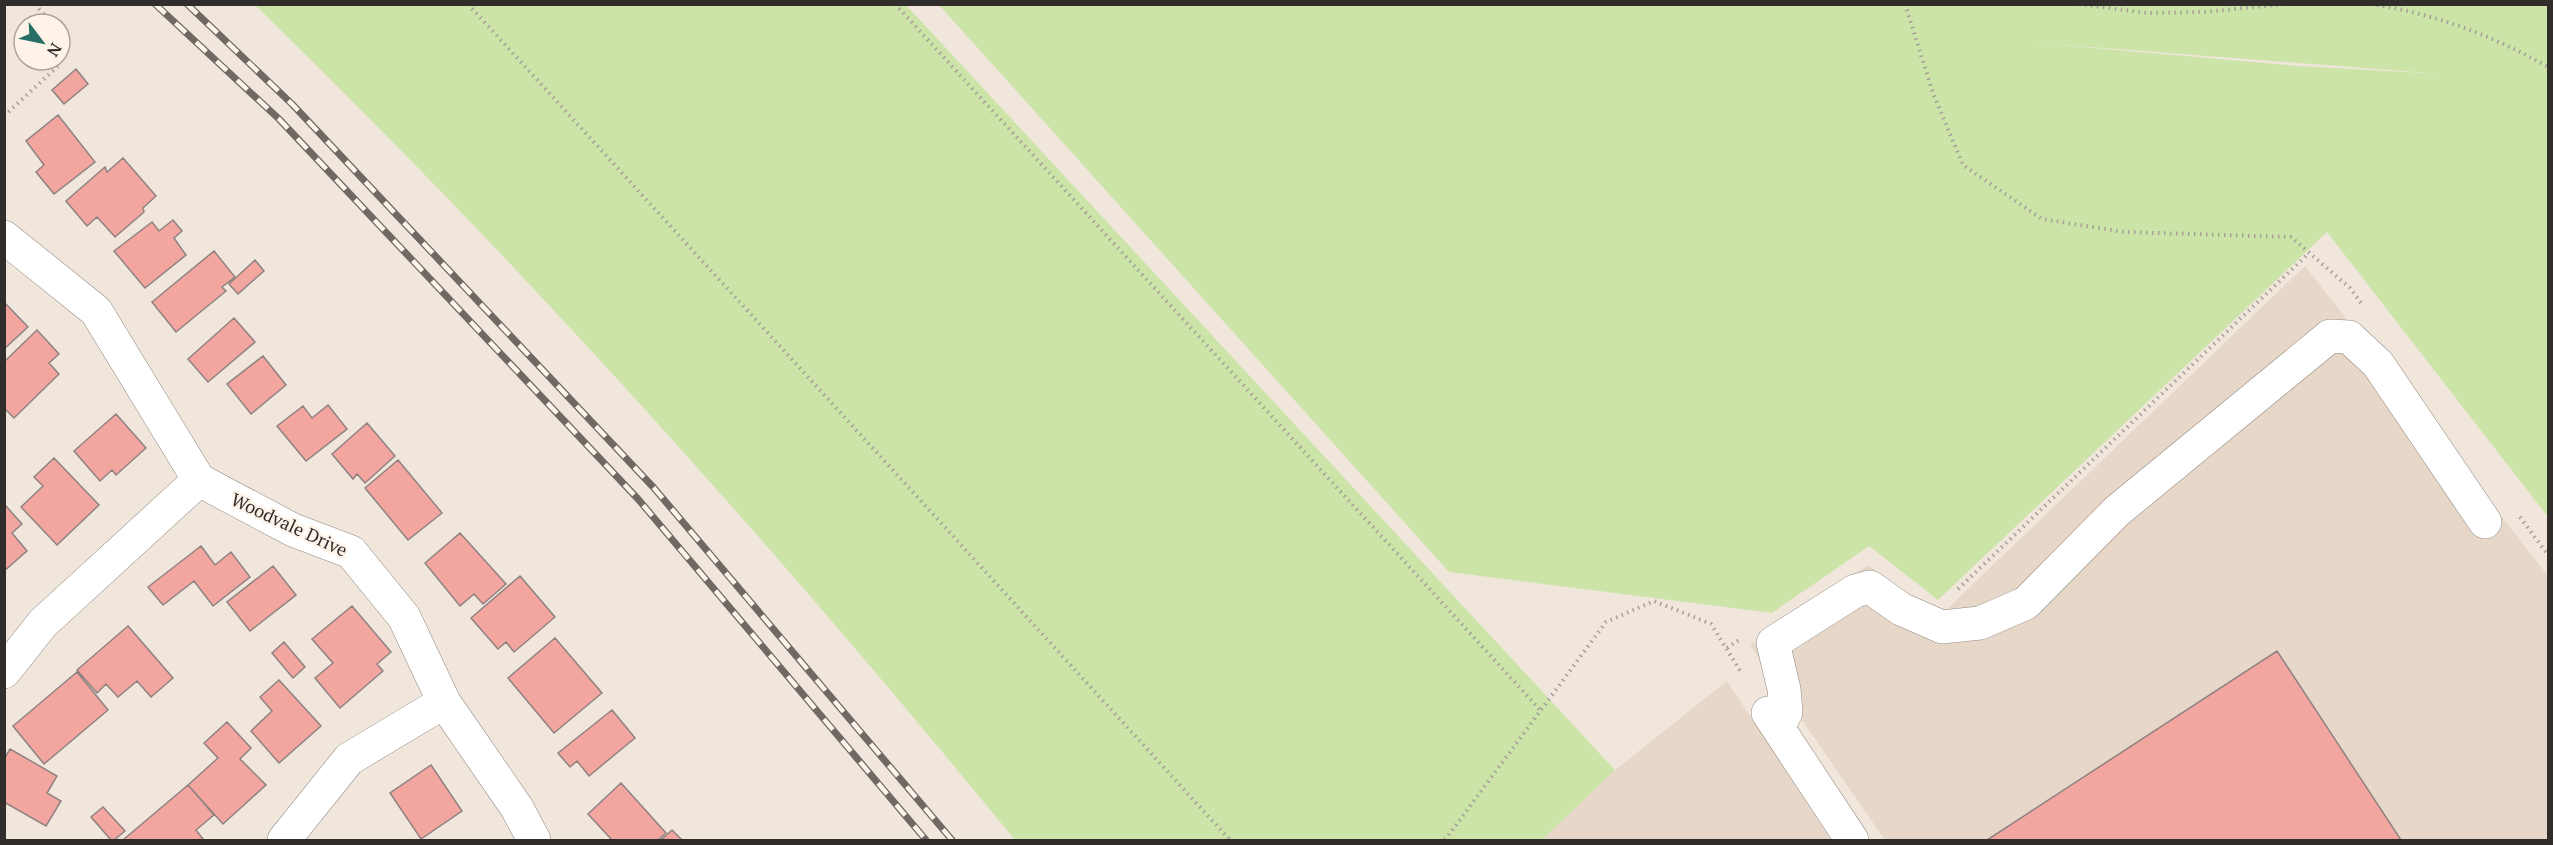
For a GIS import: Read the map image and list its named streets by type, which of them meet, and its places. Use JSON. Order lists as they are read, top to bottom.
{
  "streets": {
    "street": ["Woodvale Drive"]
  },
  "north": "bottom right"
}
